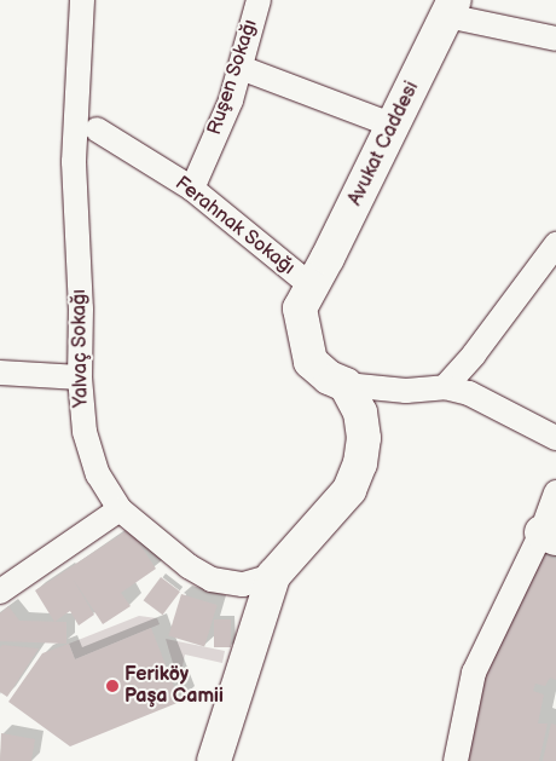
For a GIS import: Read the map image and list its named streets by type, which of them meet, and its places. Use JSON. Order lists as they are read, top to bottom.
{
  "streets": {
    "street": [
      "Ruşen Sokağı",
      "Avukat Caddesi",
      "Ferahnak Sokağı",
      "Yalvaç Sokağı"
    ]
  },
  "crossings": [
    ["Ruşen Sokağı", "Ferahnak Sokağı"],
    ["Avukat Caddesi", "Ferahnak Sokağı"]
  ],
  "places": ["Feriköy Paşa Camii"]
}
